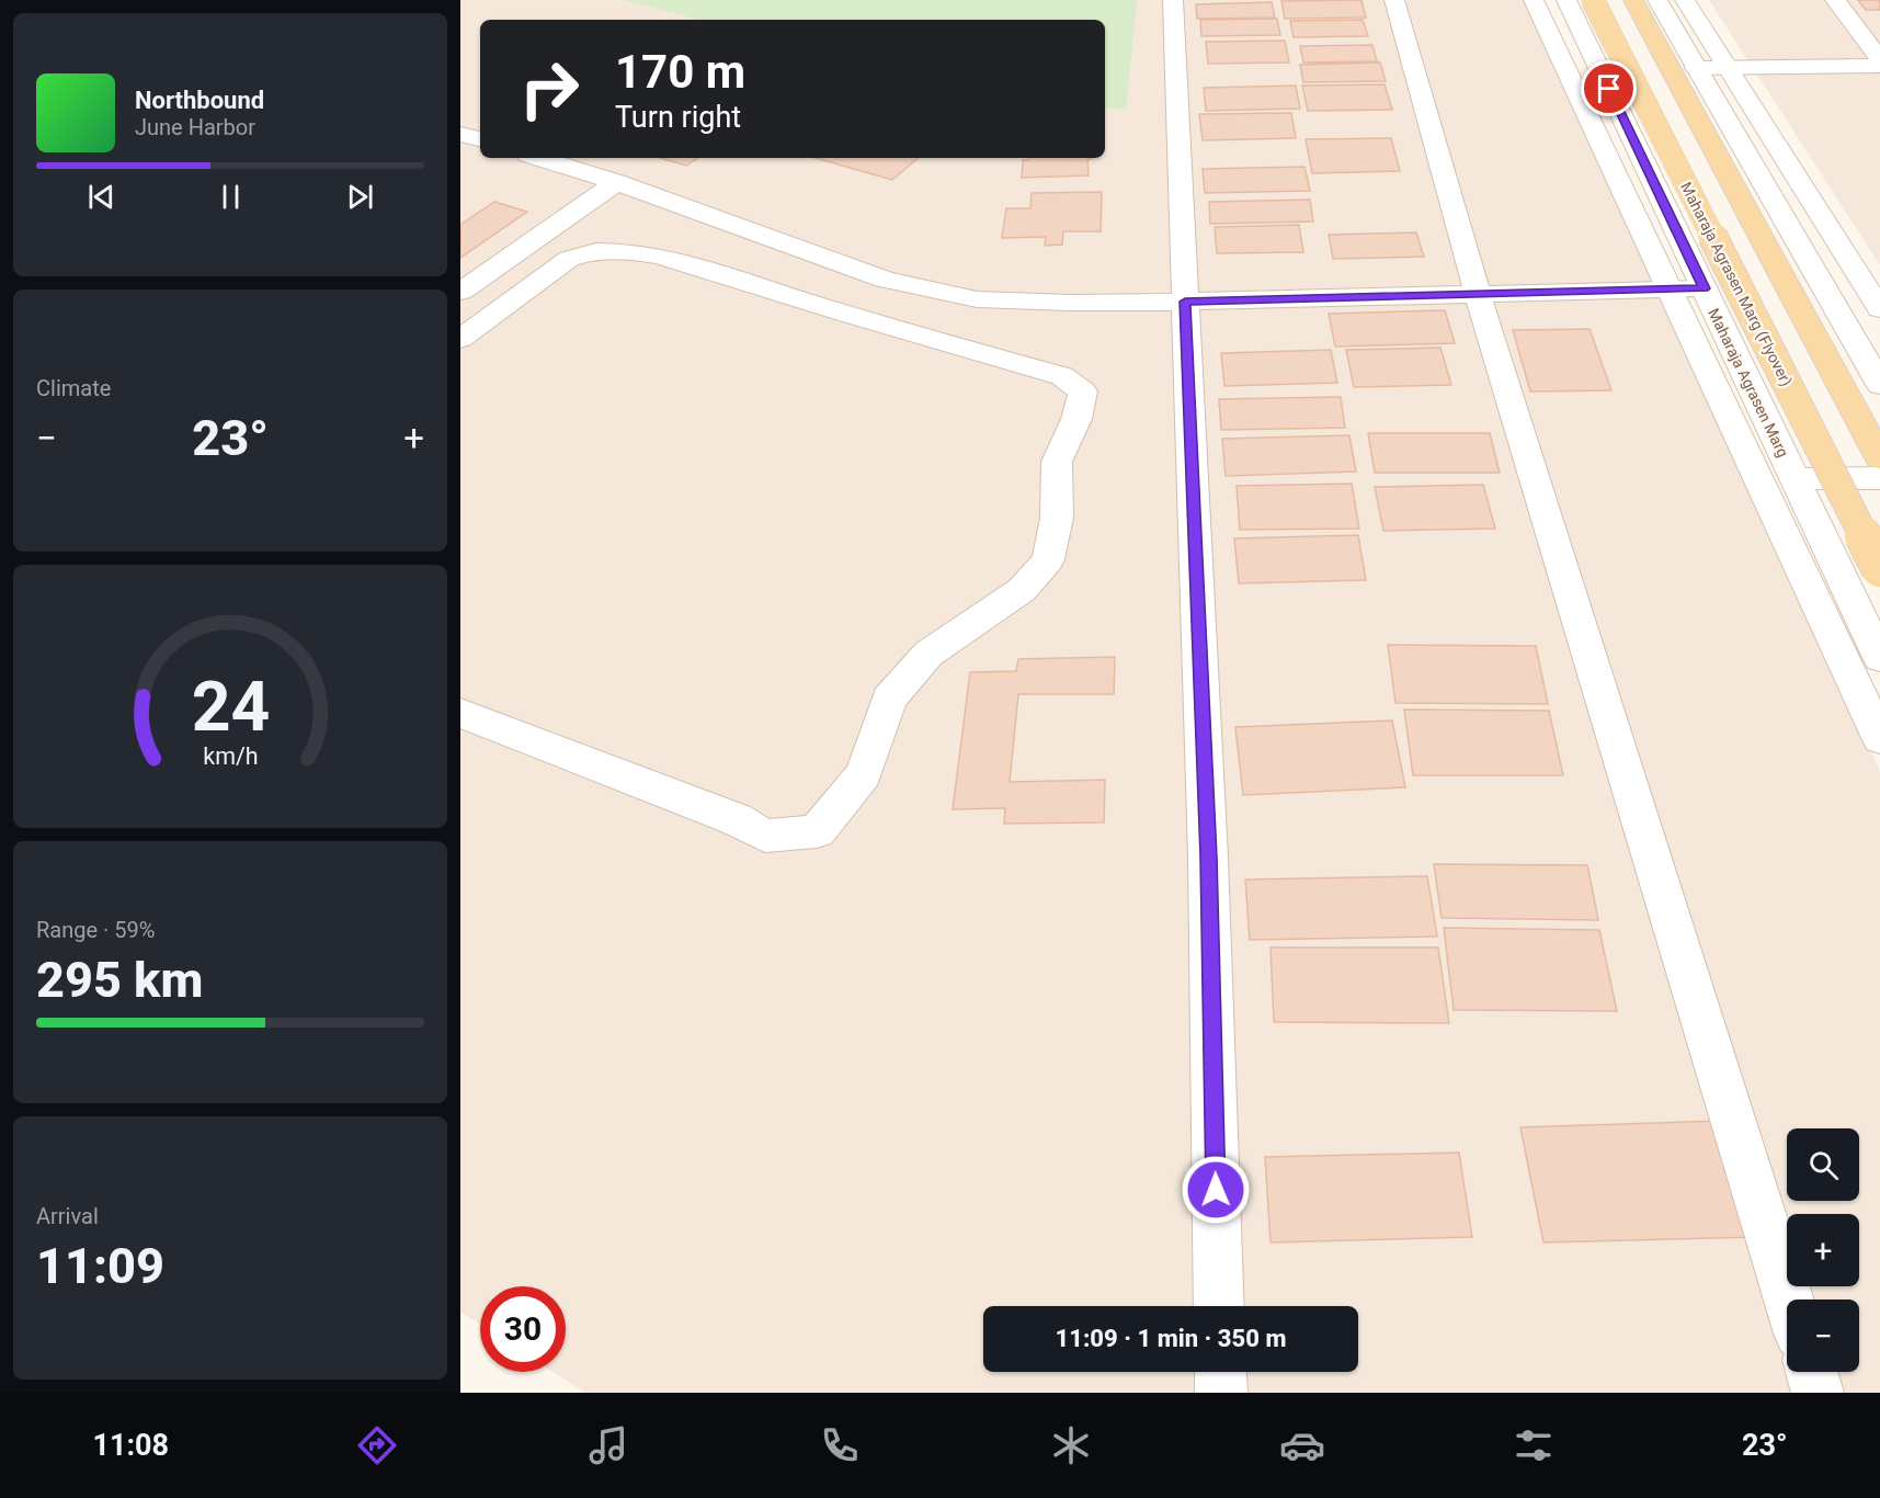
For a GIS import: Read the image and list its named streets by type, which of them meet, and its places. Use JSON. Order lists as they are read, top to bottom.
{
  "streets": {
    "main road": ["Maharaja Agrasen Marg (Flyover)"],
    "street": ["Maharaja Agrasen Marg"]
  },
  "page": {
    "turn": ["170 m", "Turn right"],
    "song": ["Northbound", "June Harbor"],
    "tile": [
      "Climate",
      ["Range · 59%", "295 km"],
      ["Arrival", "11:09"]
    ],
    "heat": ["−", "23°", "+"],
    "map_buttons": ["+", "−"],
    "limit": "30",
    "trip": "11:09 · 1 min · 350 m",
    "tabs": ["11:08", "23°"],
    "gauge": ["24", "km/h"]
  }
}
